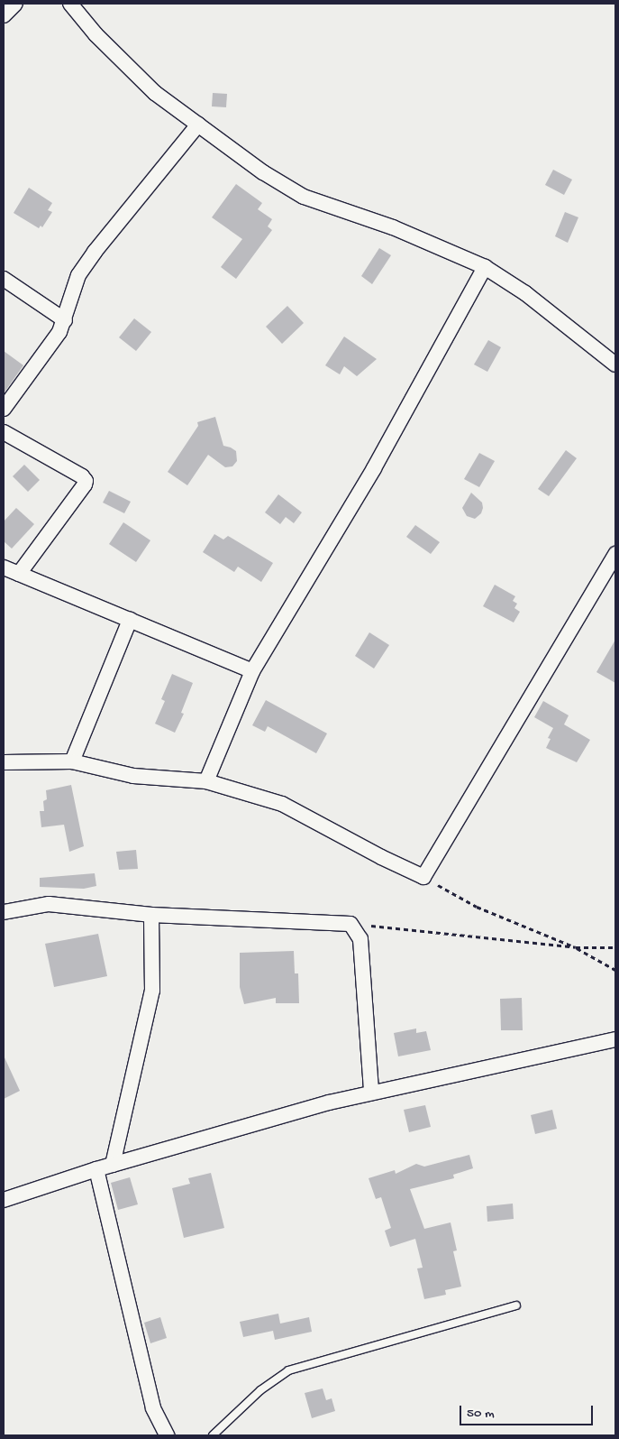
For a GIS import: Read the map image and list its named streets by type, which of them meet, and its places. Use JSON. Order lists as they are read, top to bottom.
{
  "scale_bar": "50 m"
}
